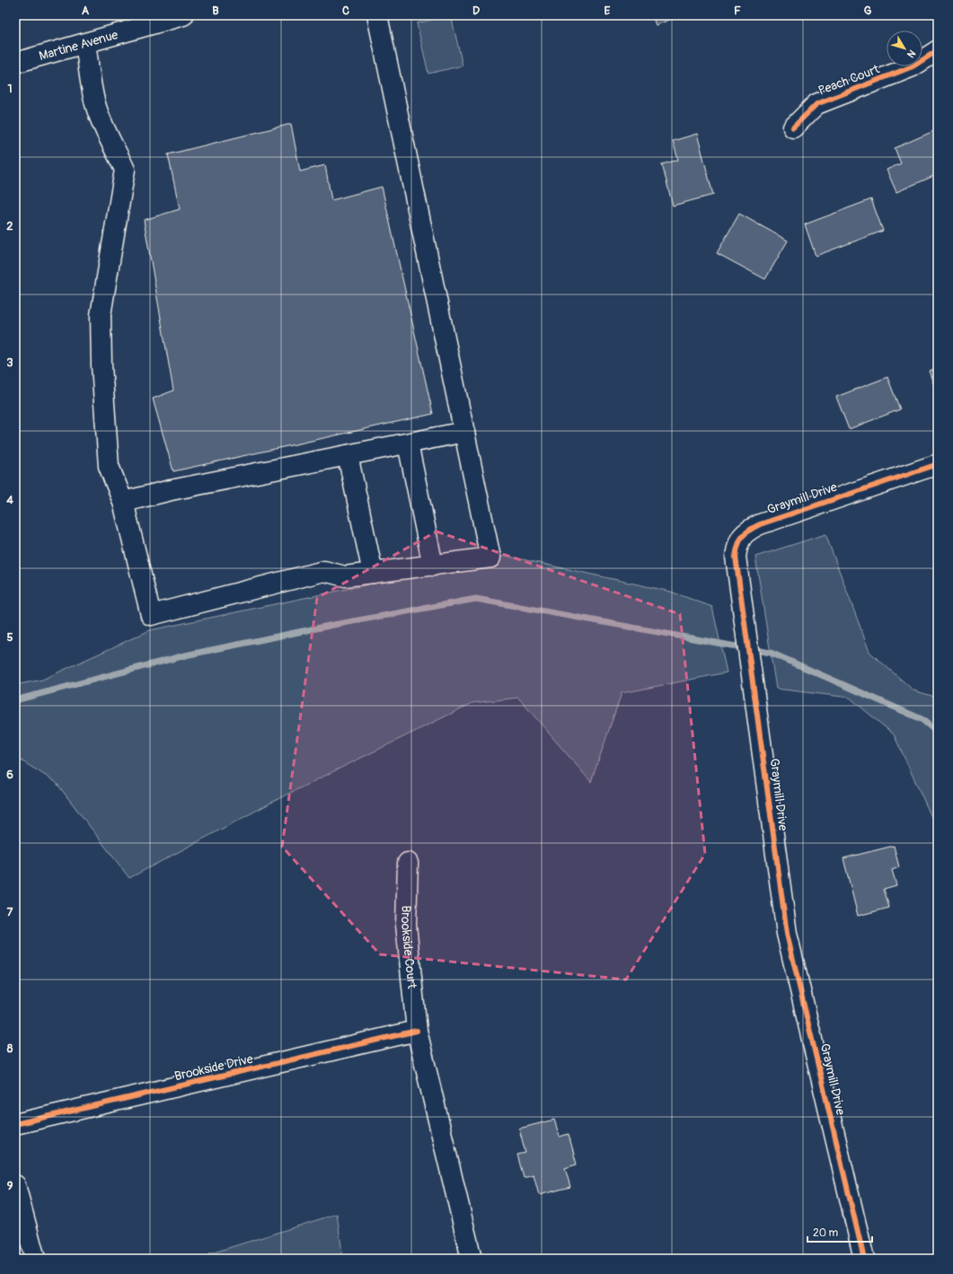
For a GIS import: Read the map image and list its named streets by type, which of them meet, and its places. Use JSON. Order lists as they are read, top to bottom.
{
  "streets": {
    "street": [
      "Martine Avenue",
      "Peach Court",
      "Graymill Drive",
      "Brookside Court",
      "Brookside Drive"
    ]
  },
  "crossings": [
    ["Brookside Court", "Brookside Drive"]
  ],
  "scale_bar": "20 m",
  "north": "bottom right",
  "grid": {
    "columns": [
      "A",
      "B",
      "C",
      "D",
      "E",
      "F",
      "G"
    ],
    "rows": [
      "1",
      "2",
      "3",
      "4",
      "5",
      "6",
      "7",
      "8",
      "9"
    ]
  }
}
